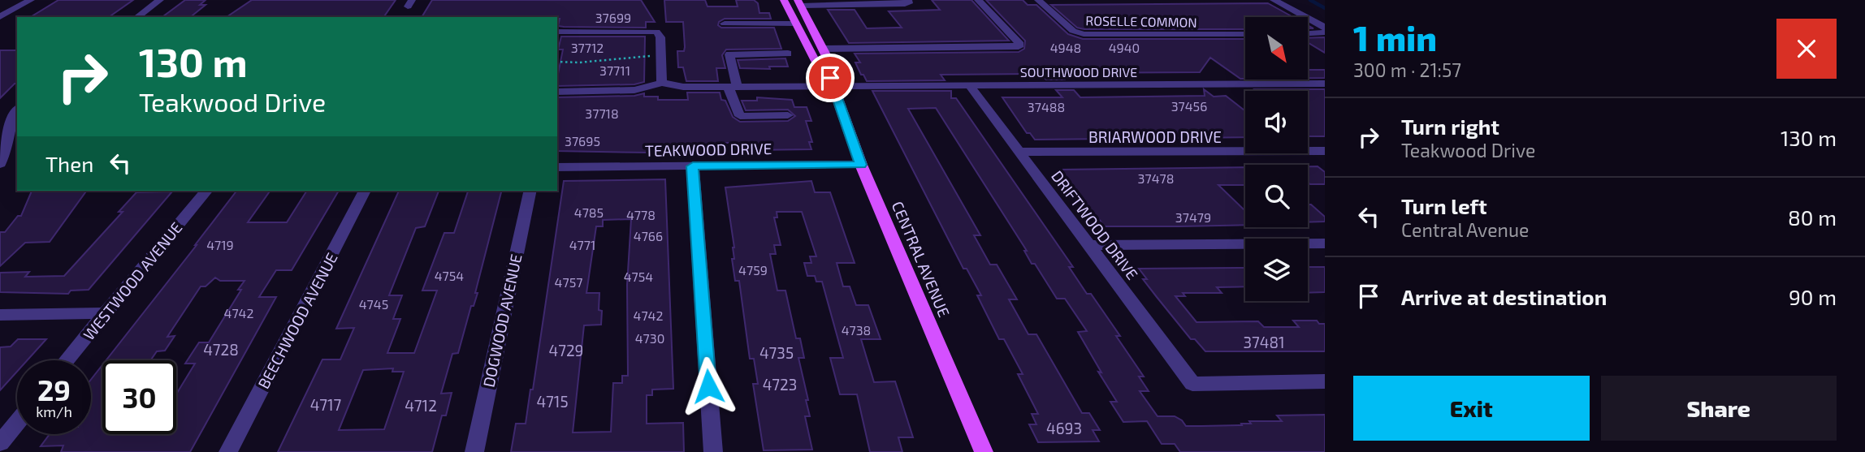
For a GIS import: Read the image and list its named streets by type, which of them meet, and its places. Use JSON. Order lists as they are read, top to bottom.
{
  "streets": {
    "main road": ["CENTRAL AVENUE"],
    "street": [
      "ROSELLE COMMON",
      "SOUTHWOOD DRIVE",
      "BRIARWOOD DRIVE",
      "TEAKWOOD DRIVE",
      "DRIFTWOOD DRIVE",
      "WESTWOOD AVENUE",
      "BEECHWOOD AVENUE",
      "DOGWOOD AVENUE"
    ]
  },
  "crossings": [
    ["SOUTHWOOD DRIVE", "DRIFTWOOD DRIVE"],
    ["SOUTHWOOD DRIVE", "CENTRAL AVENUE"],
    ["BRIARWOOD DRIVE", "DRIFTWOOD DRIVE"],
    ["TEAKWOOD DRIVE", "CENTRAL AVENUE"]
  ],
  "house_numbers": [
    "37699",
    "37712",
    "4948",
    "4940",
    "37711",
    "37456",
    "37488",
    "37718",
    "37695",
    "37478",
    "4785",
    "4778",
    "37479",
    "4766",
    "4719",
    "4771",
    "4759",
    "4754",
    "4754",
    "4757",
    "4745",
    "4742",
    "4742",
    "4738",
    "4730",
    "37481",
    "4728",
    "4729",
    "4735",
    "4723",
    "4715",
    "4717",
    "4712",
    "4693"
  ],
  "north": "bottom right",
  "page": {
    "heading": ["1 min", "300 m · 21:57"],
    "turn": ["130 m", "Teakwood Drive"],
    "list": [
      {
        "name": "Turn right",
        "note": "Teakwood Drive",
        "value": "130 m"
      },
      {
        "name": "Turn left",
        "note": "Central Avenue",
        "value": "80 m"
      },
      {
        "name": "Arrive at destination",
        "value": "90 m"
      }
    ],
    "then": "Then",
    "speed": "29 km/h",
    "limit": "30",
    "buttons": ["Exit", "Share"]
  }
}
